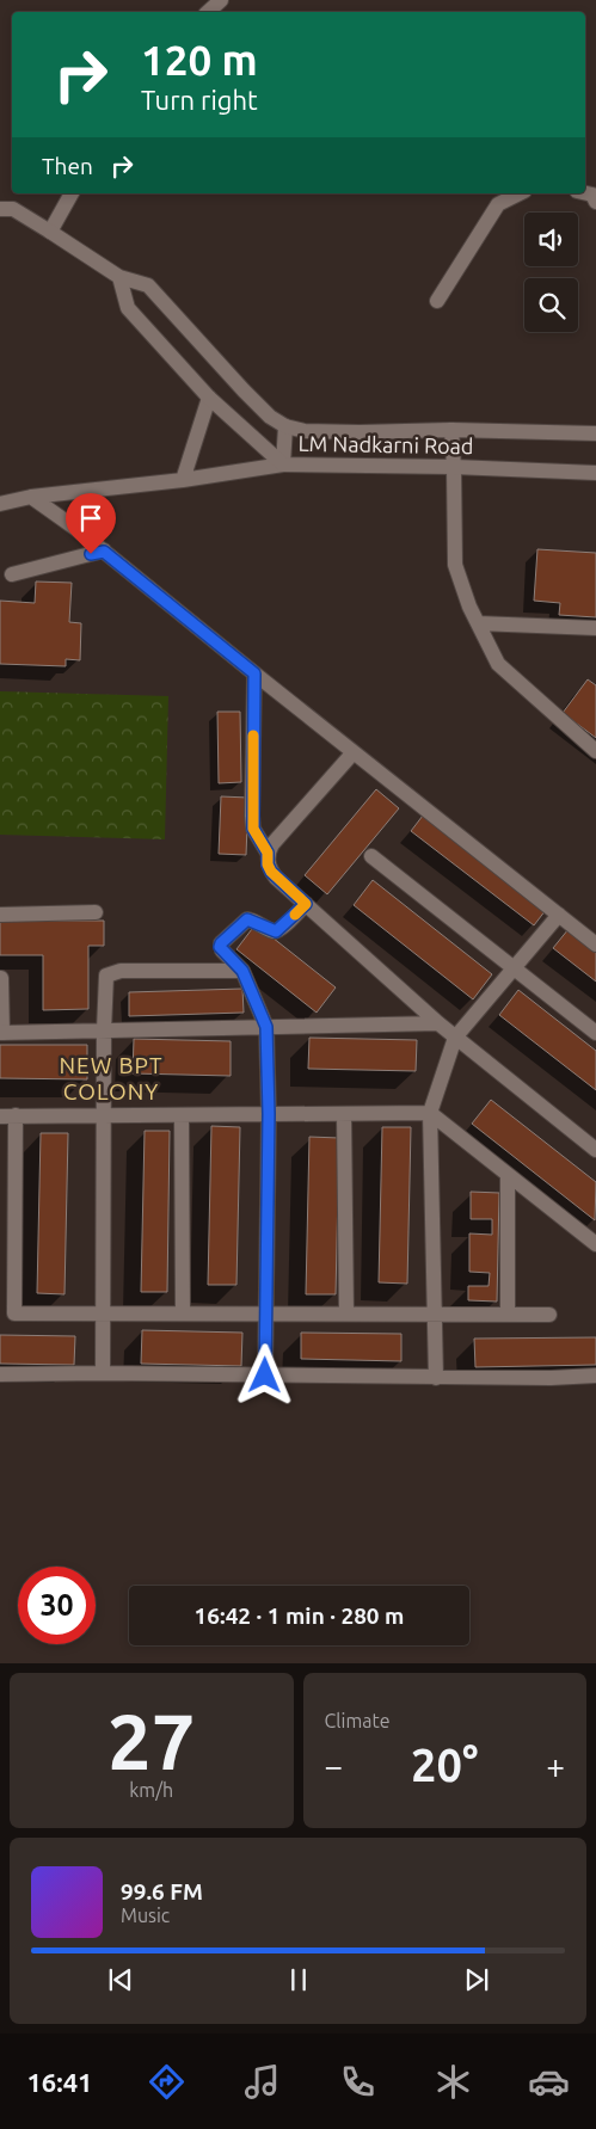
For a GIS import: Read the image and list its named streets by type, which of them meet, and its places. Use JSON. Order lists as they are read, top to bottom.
{
  "streets": {
    "street": ["LM Nadkarni Road"]
  },
  "districts": ["NEW BPT COLONY"],
  "page": {
    "turn": ["120 m", "Turn right"],
    "then": "Then",
    "limit": "30",
    "trip": "16:42 · 1 min · 280 m",
    "tile": [
      ["27", "km/h"],
      "Climate"
    ],
    "heat": ["−", "20°", "+"],
    "song": ["99.6 FM", "Music"],
    "tabs": "16:41"
  }
}
